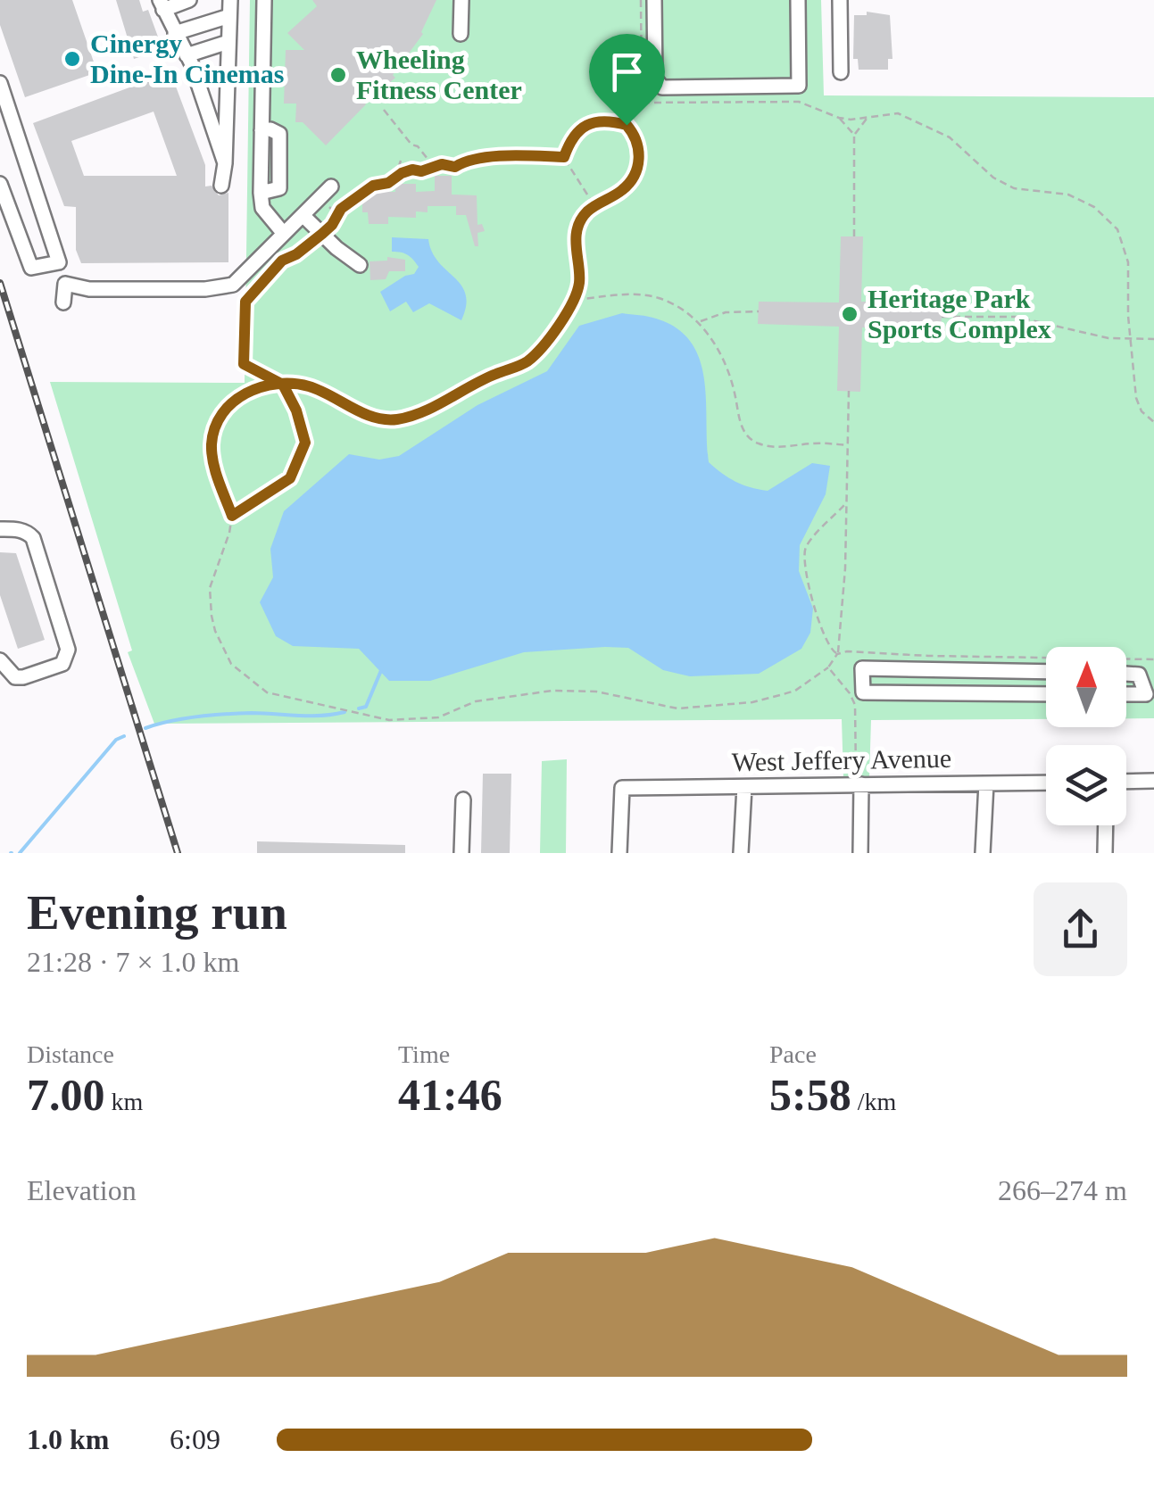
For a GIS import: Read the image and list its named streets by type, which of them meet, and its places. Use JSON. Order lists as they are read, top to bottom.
{
  "streets": {
    "street": ["West Jeffery Avenue"]
  },
  "places": ["Cinergy Dine-In Cinemas", "Wheeling Fitness Center", "Heritage Park Sports Complex"],
  "north": "top",
  "page": {
    "heading": ["Evening run", "21:28 · 7 × 1.0 km"],
    "stats": [
      ["Distance", "7.00 km"],
      ["Time", "41:46"],
      ["Pace", "5:58 /km"]
    ],
    "chart": ["Elevation", "266–274 m"],
    "list": [
      {
        "name": "1.0 km",
        "note": "6:09"
      }
    ]
  }
}
